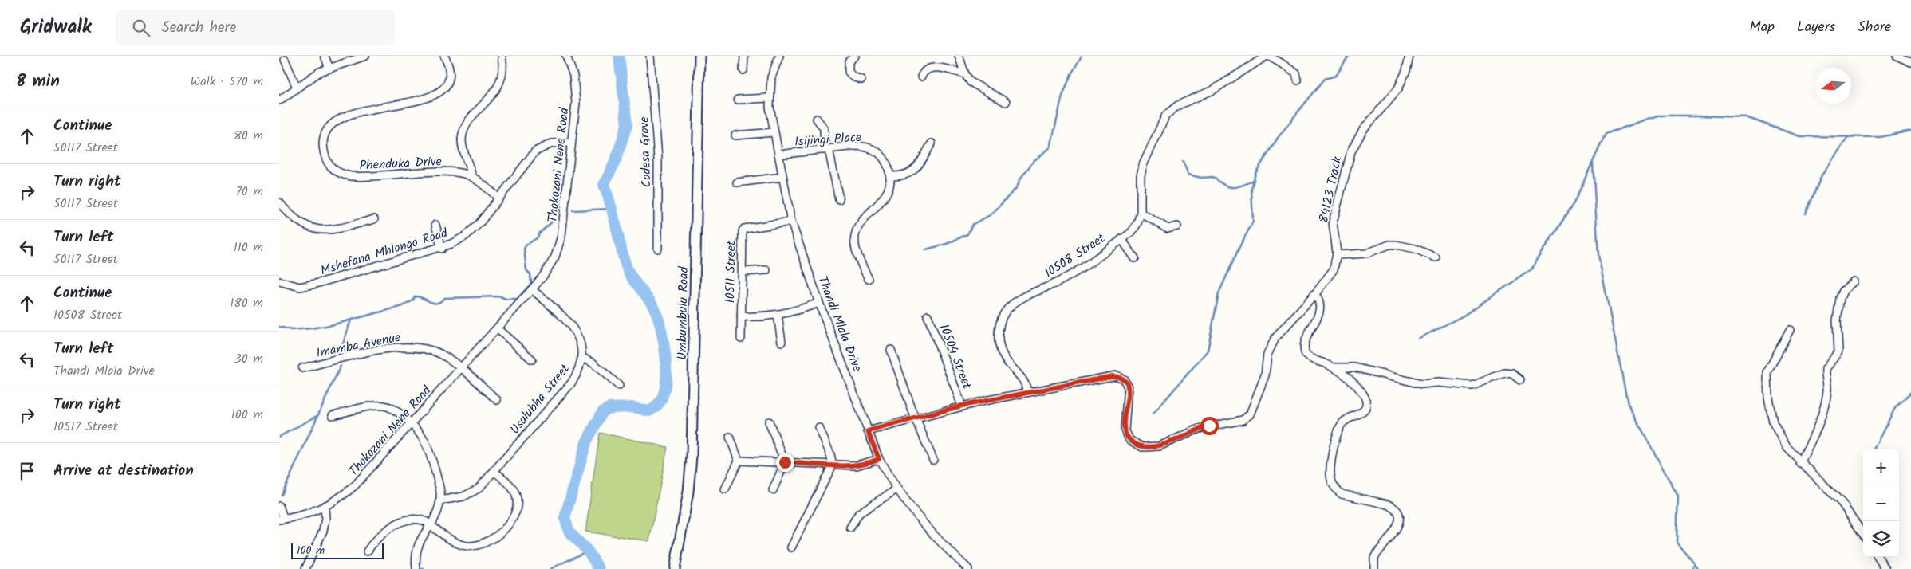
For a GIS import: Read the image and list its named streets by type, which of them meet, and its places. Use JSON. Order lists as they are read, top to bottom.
{
  "streets": {
    "main road": ["Umbumbulu Road"],
    "street": [
      "Isijingi Place",
      "Codesa Grove",
      "Phenduka Drive",
      "Thokozani Nene Road",
      "84123 Track",
      "Mshefana Mhlongo Road",
      "10508 Street",
      "10511 Street",
      "Thandi Mlala Drive",
      "Imamba Avenue",
      "10504 Street",
      "Usulubha Street"
    ]
  },
  "crossings": [
    ["Isijingi Place", "Thandi Mlala Drive"],
    ["Phenduka Drive", "Mshefana Mhlongo Road"],
    ["Thokozani Nene Road", "Mshefana Mhlongo Road"],
    ["Thokozani Nene Road", "Imamba Avenue"],
    ["Thokozani Nene Road", "Usulubha Street"],
    ["84123 Track", "10508 Street"],
    ["10511 Street", "Thandi Mlala Drive"]
  ],
  "scale_bar": "100 m",
  "north": "left",
  "page": {
    "header": "Gridwalk",
    "search": "Search here",
    "nav": ["Map", "Layers", "Share"],
    "heading": ["8 min", "Walk · 570 m"],
    "list": [
      ["Continue", "50117 Street", "80 m"],
      ["Turn right", "50117 Street", "70 m"],
      ["Turn left", "50117 Street", "110 m"],
      ["Continue", "10508 Street", "180 m"],
      ["Turn left", "Thandi Mlala Drive", "30 m"],
      ["Turn right", "10517 Street", "100 m"],
      "Arrive at destination"
    ],
    "map_buttons": ["+", "−"],
    "scale": "100 m"
  }
}
